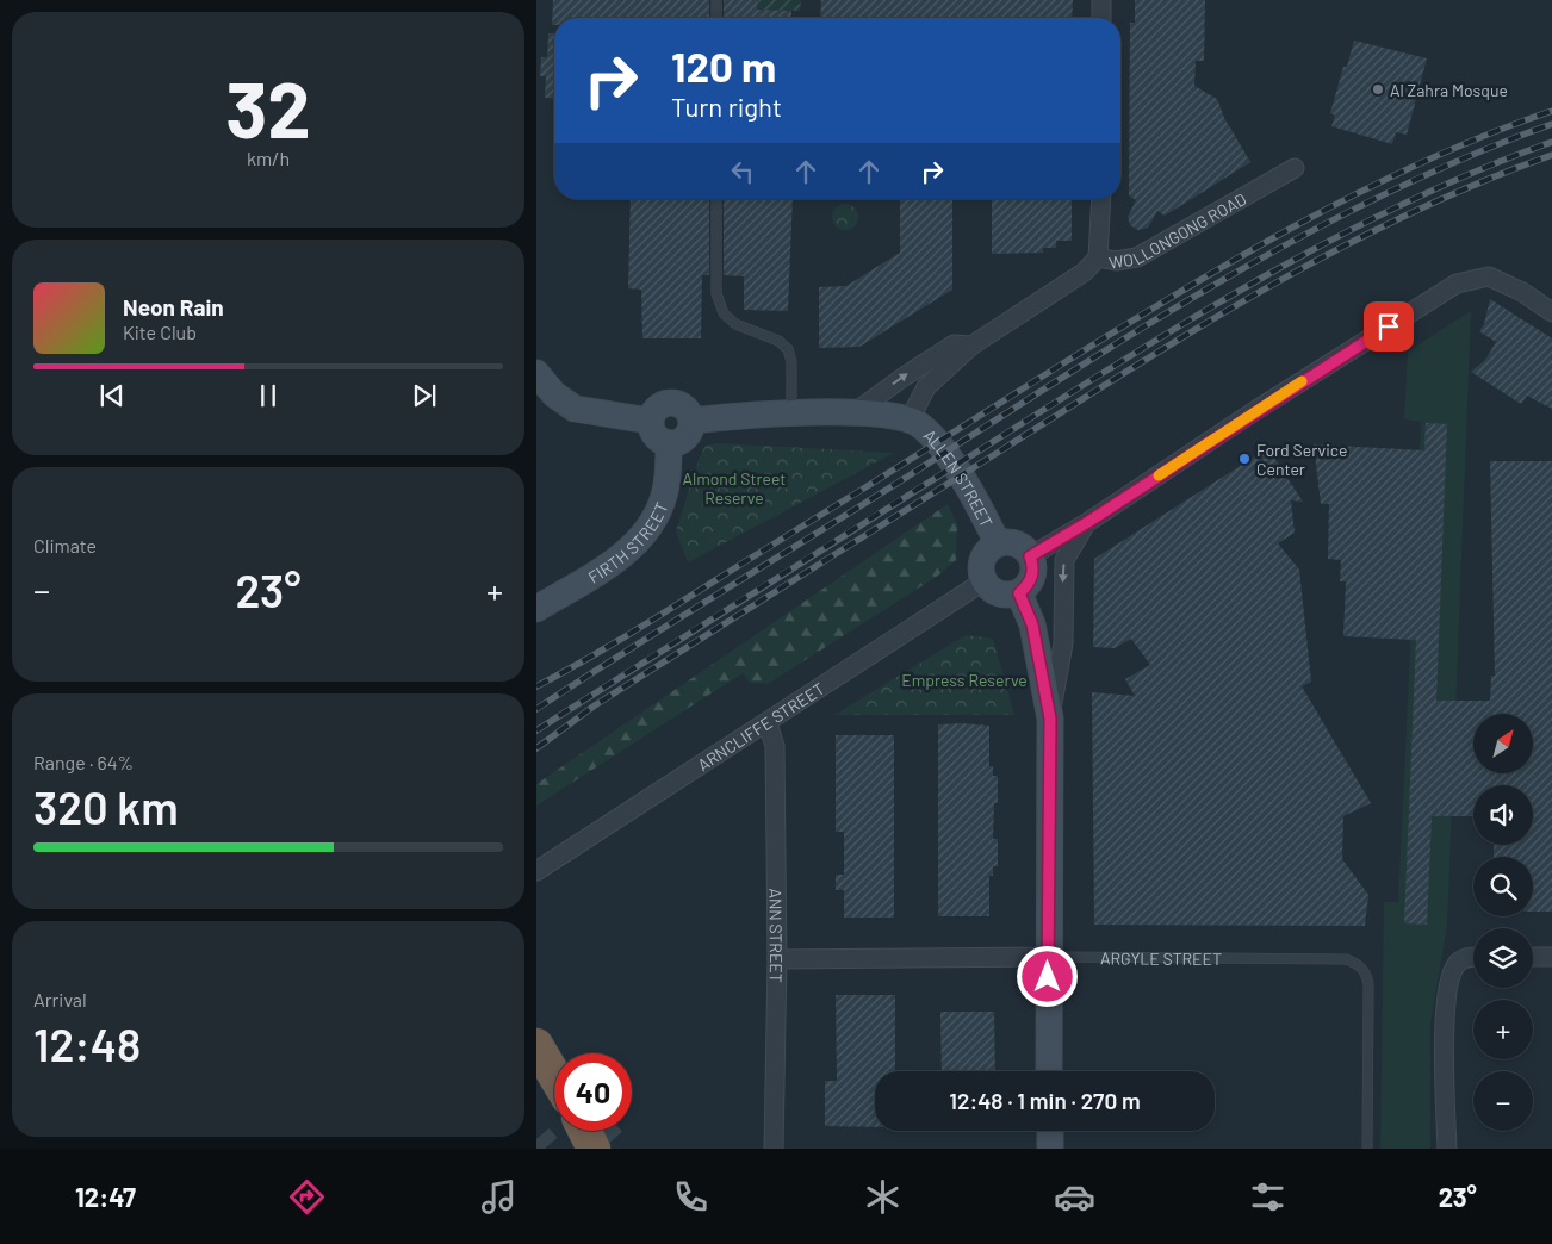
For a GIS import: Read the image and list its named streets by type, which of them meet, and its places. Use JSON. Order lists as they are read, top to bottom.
{
  "streets": {
    "street": [
      "WOLLONGONG ROAD",
      "ALLEN STREET",
      "FIRTH STREET",
      "ARNCLIFFE STREET",
      "ANN STREET",
      "ARGYLE STREET"
    ]
  },
  "crossings": [
    ["WOLLONGONG ROAD", "ALLEN STREET"],
    ["ALLEN STREET", "ARNCLIFFE STREET"],
    ["ARNCLIFFE STREET", "ANN STREET"],
    ["ANN STREET", "ARGYLE STREET"]
  ],
  "parks": ["Almond Street Reserve", "Empress Reserve"],
  "places": ["Al Zahra Mosque", "Ford Service Center"],
  "north": "top right",
  "page": {
    "tile": [
      ["32", "km/h"],
      "Climate",
      ["Range · 64%", "320 km"],
      ["Arrival", "12:48"]
    ],
    "turn": ["120 m", "Turn right"],
    "song": ["Neon Rain", "Kite Club"],
    "heat": ["−", "23°", "+"],
    "map_buttons": ["+", "−"],
    "limit": "40",
    "trip": "12:48 · 1 min · 270 m",
    "tabs": ["12:47", "23°"]
  }
}
